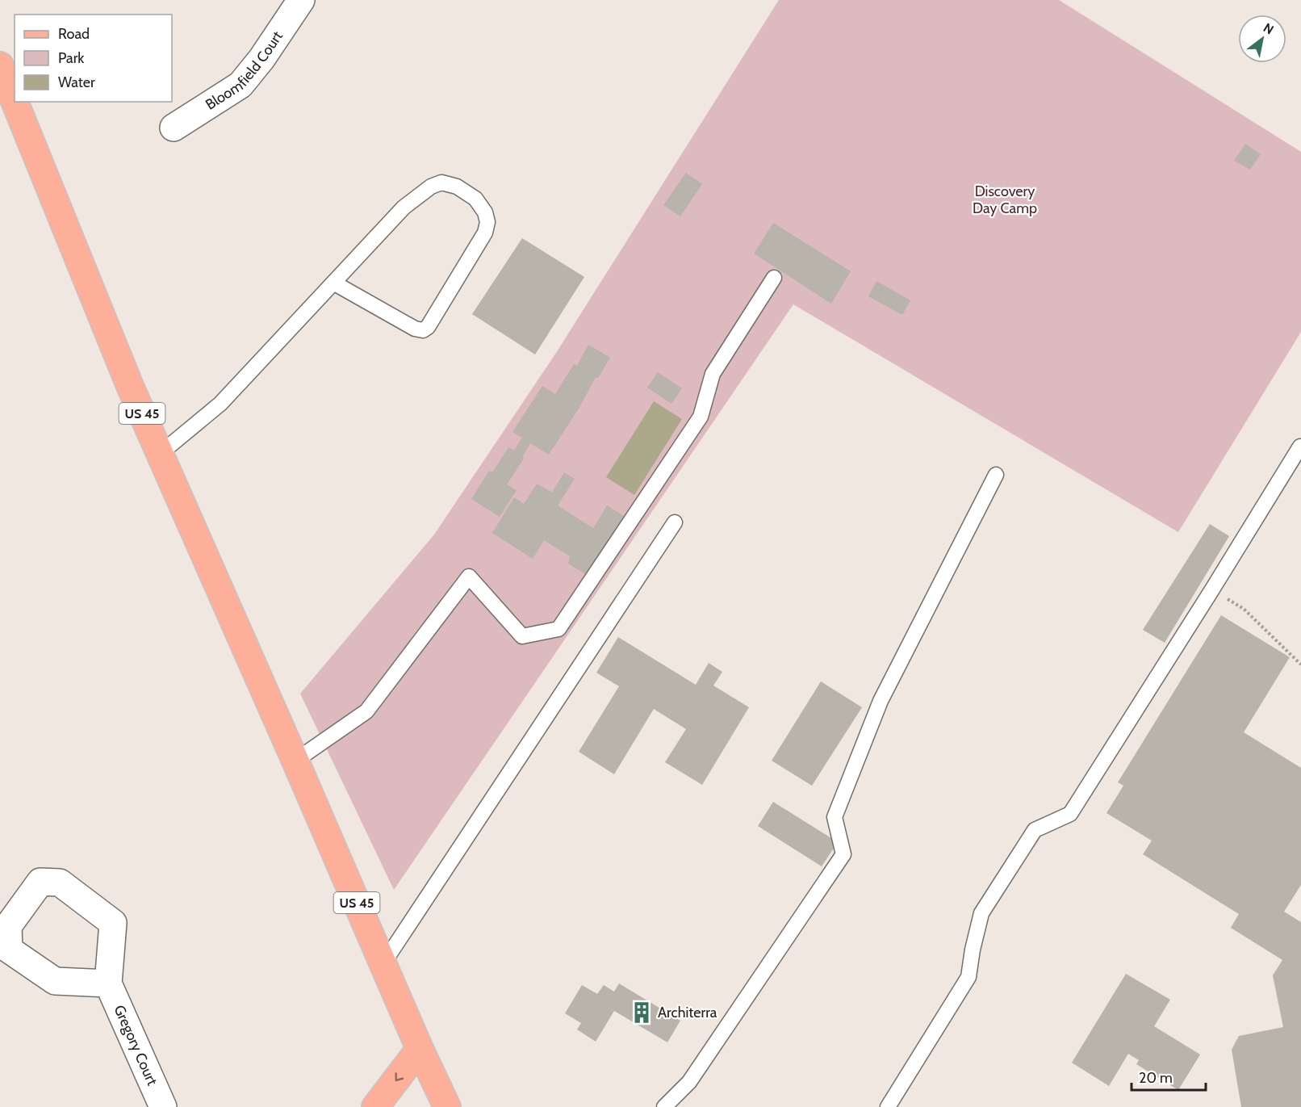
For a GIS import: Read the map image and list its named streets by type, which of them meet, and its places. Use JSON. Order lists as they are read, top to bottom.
{
  "streets": {
    "main road": ["US 45"],
    "street": ["Bloomfield Court", "Gregory Court"]
  },
  "parks": ["Discovery Day Camp"],
  "places": {
    "building": ["Architerra"]
  },
  "legend": ["Road", "Park", "Water"],
  "scale_bar": "20 m",
  "north": "top right"
}
